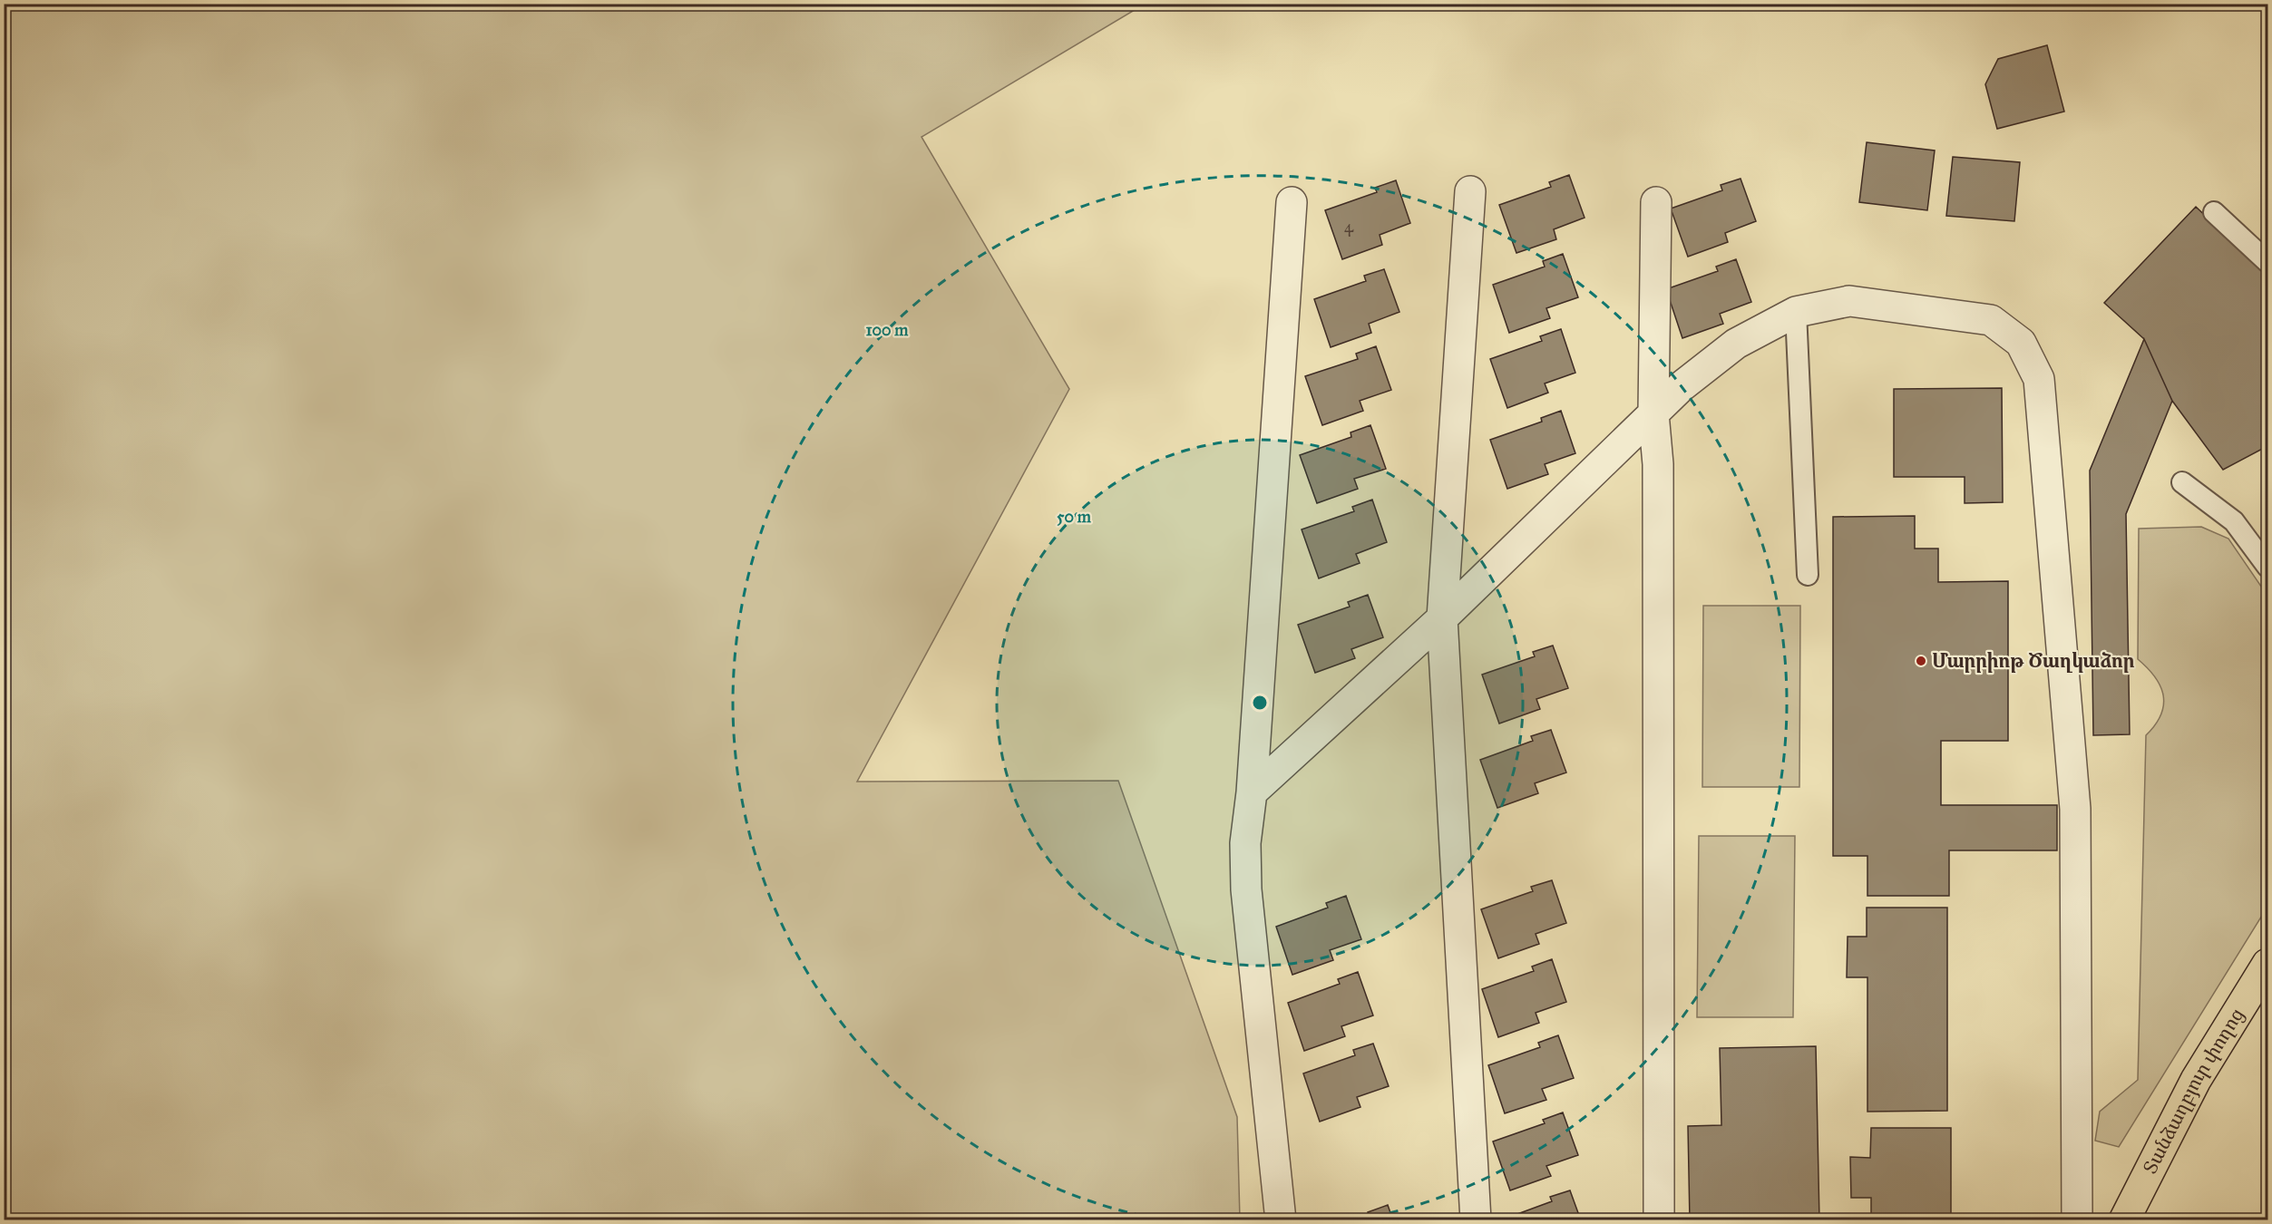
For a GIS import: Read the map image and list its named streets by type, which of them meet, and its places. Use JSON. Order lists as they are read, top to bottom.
{
  "streets": {
    "main road": ["Տանձաղբյուր փողոց"]
  },
  "places": ["Մարրիոթ Ծաղկաձոր"],
  "house_numbers": ["4"],
  "rings": ["100 m", "50 m"]
}
